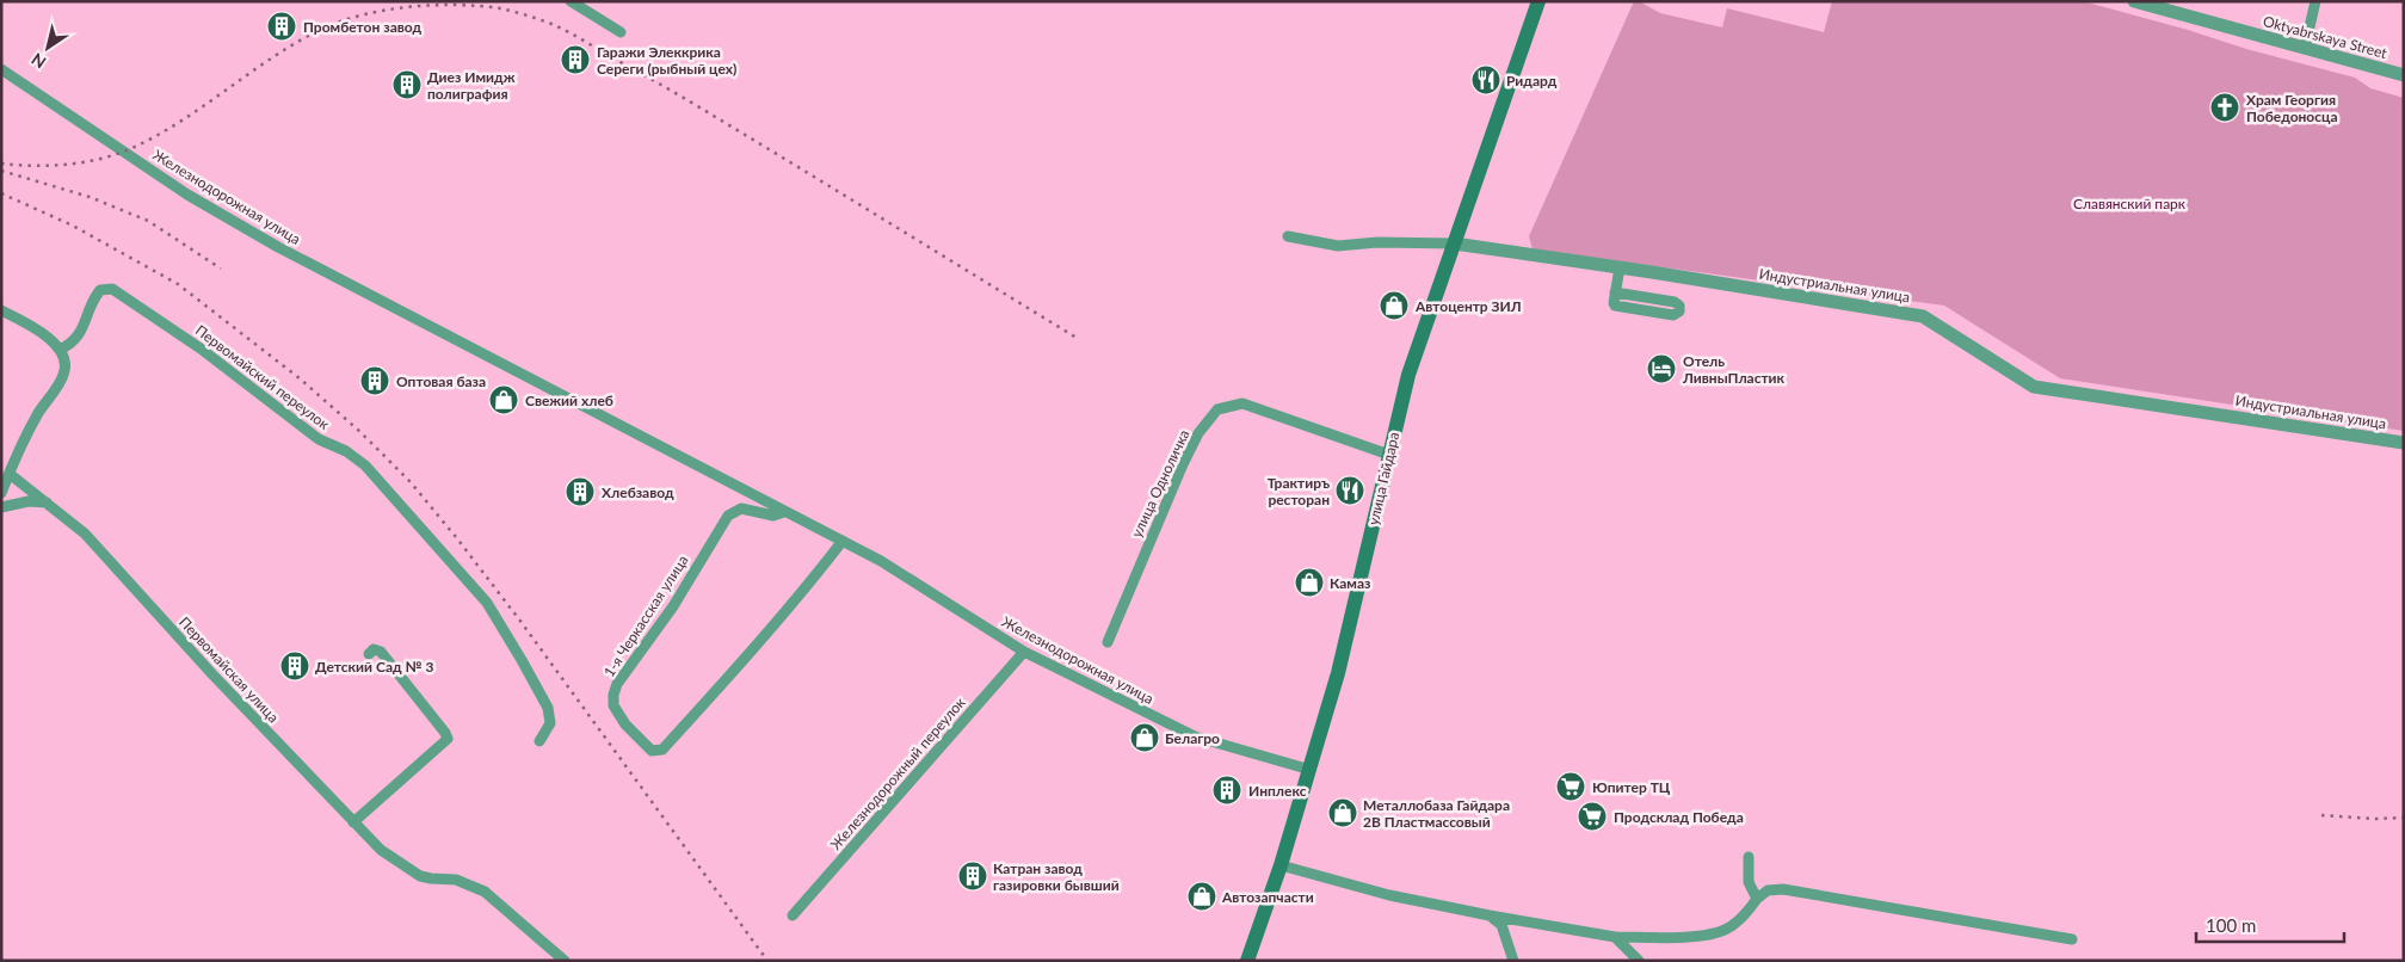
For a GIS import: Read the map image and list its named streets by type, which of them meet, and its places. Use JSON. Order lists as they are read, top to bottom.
{
  "streets": {
    "main road": ["улица Гайдара"],
    "street": [
      "Oktyabrskaya Street",
      "Железнодорожная улица",
      "Индустриальная улица",
      "Первомайский переулок",
      "улица Одноличка",
      "1-я Черкасская улица",
      "Первомайская улица",
      "Железнодорожный переулок"
    ]
  },
  "crossings": [
    ["Железнодорожная улица", "улица Гайдара"],
    ["Железнодорожная улица", "1-я Черкасская улица"],
    ["Железнодорожная улица", "Железнодорожный переулок"],
    ["Индустриальная улица", "улица Гайдара"],
    ["улица Гайдара", "улица Одноличка"]
  ],
  "parks": ["Славянский парк"],
  "places": {
    "building": [
      "Промбетон завод",
      "Гаражи Элеккрика Сереги (рыбный цех)",
      "Диез Имидж полиграфия",
      "Оптовая база",
      "Хлебзавод",
      "Детский Сад № 3",
      "Инплекс",
      "Катран завод газировки бывший"
    ],
    "restaurant": ["Ридард", "Трактиръ ресторан"],
    "church": ["Храм Георгия Победоносца"],
    "shop": [
      "Автоцентр ЗИЛ",
      "Свежий хлеб",
      "Камаз",
      "Белагро",
      "Металлобаза Гайдара 2В Пластмассовый",
      "Автозапчасти"
    ],
    "hotel": ["Отель ЛивныПластик"],
    "supermarket": ["Юпитер ТЦ", "Продсклад Победа"]
  },
  "scale_bar": "100 m",
  "north": "bottom left"
}
